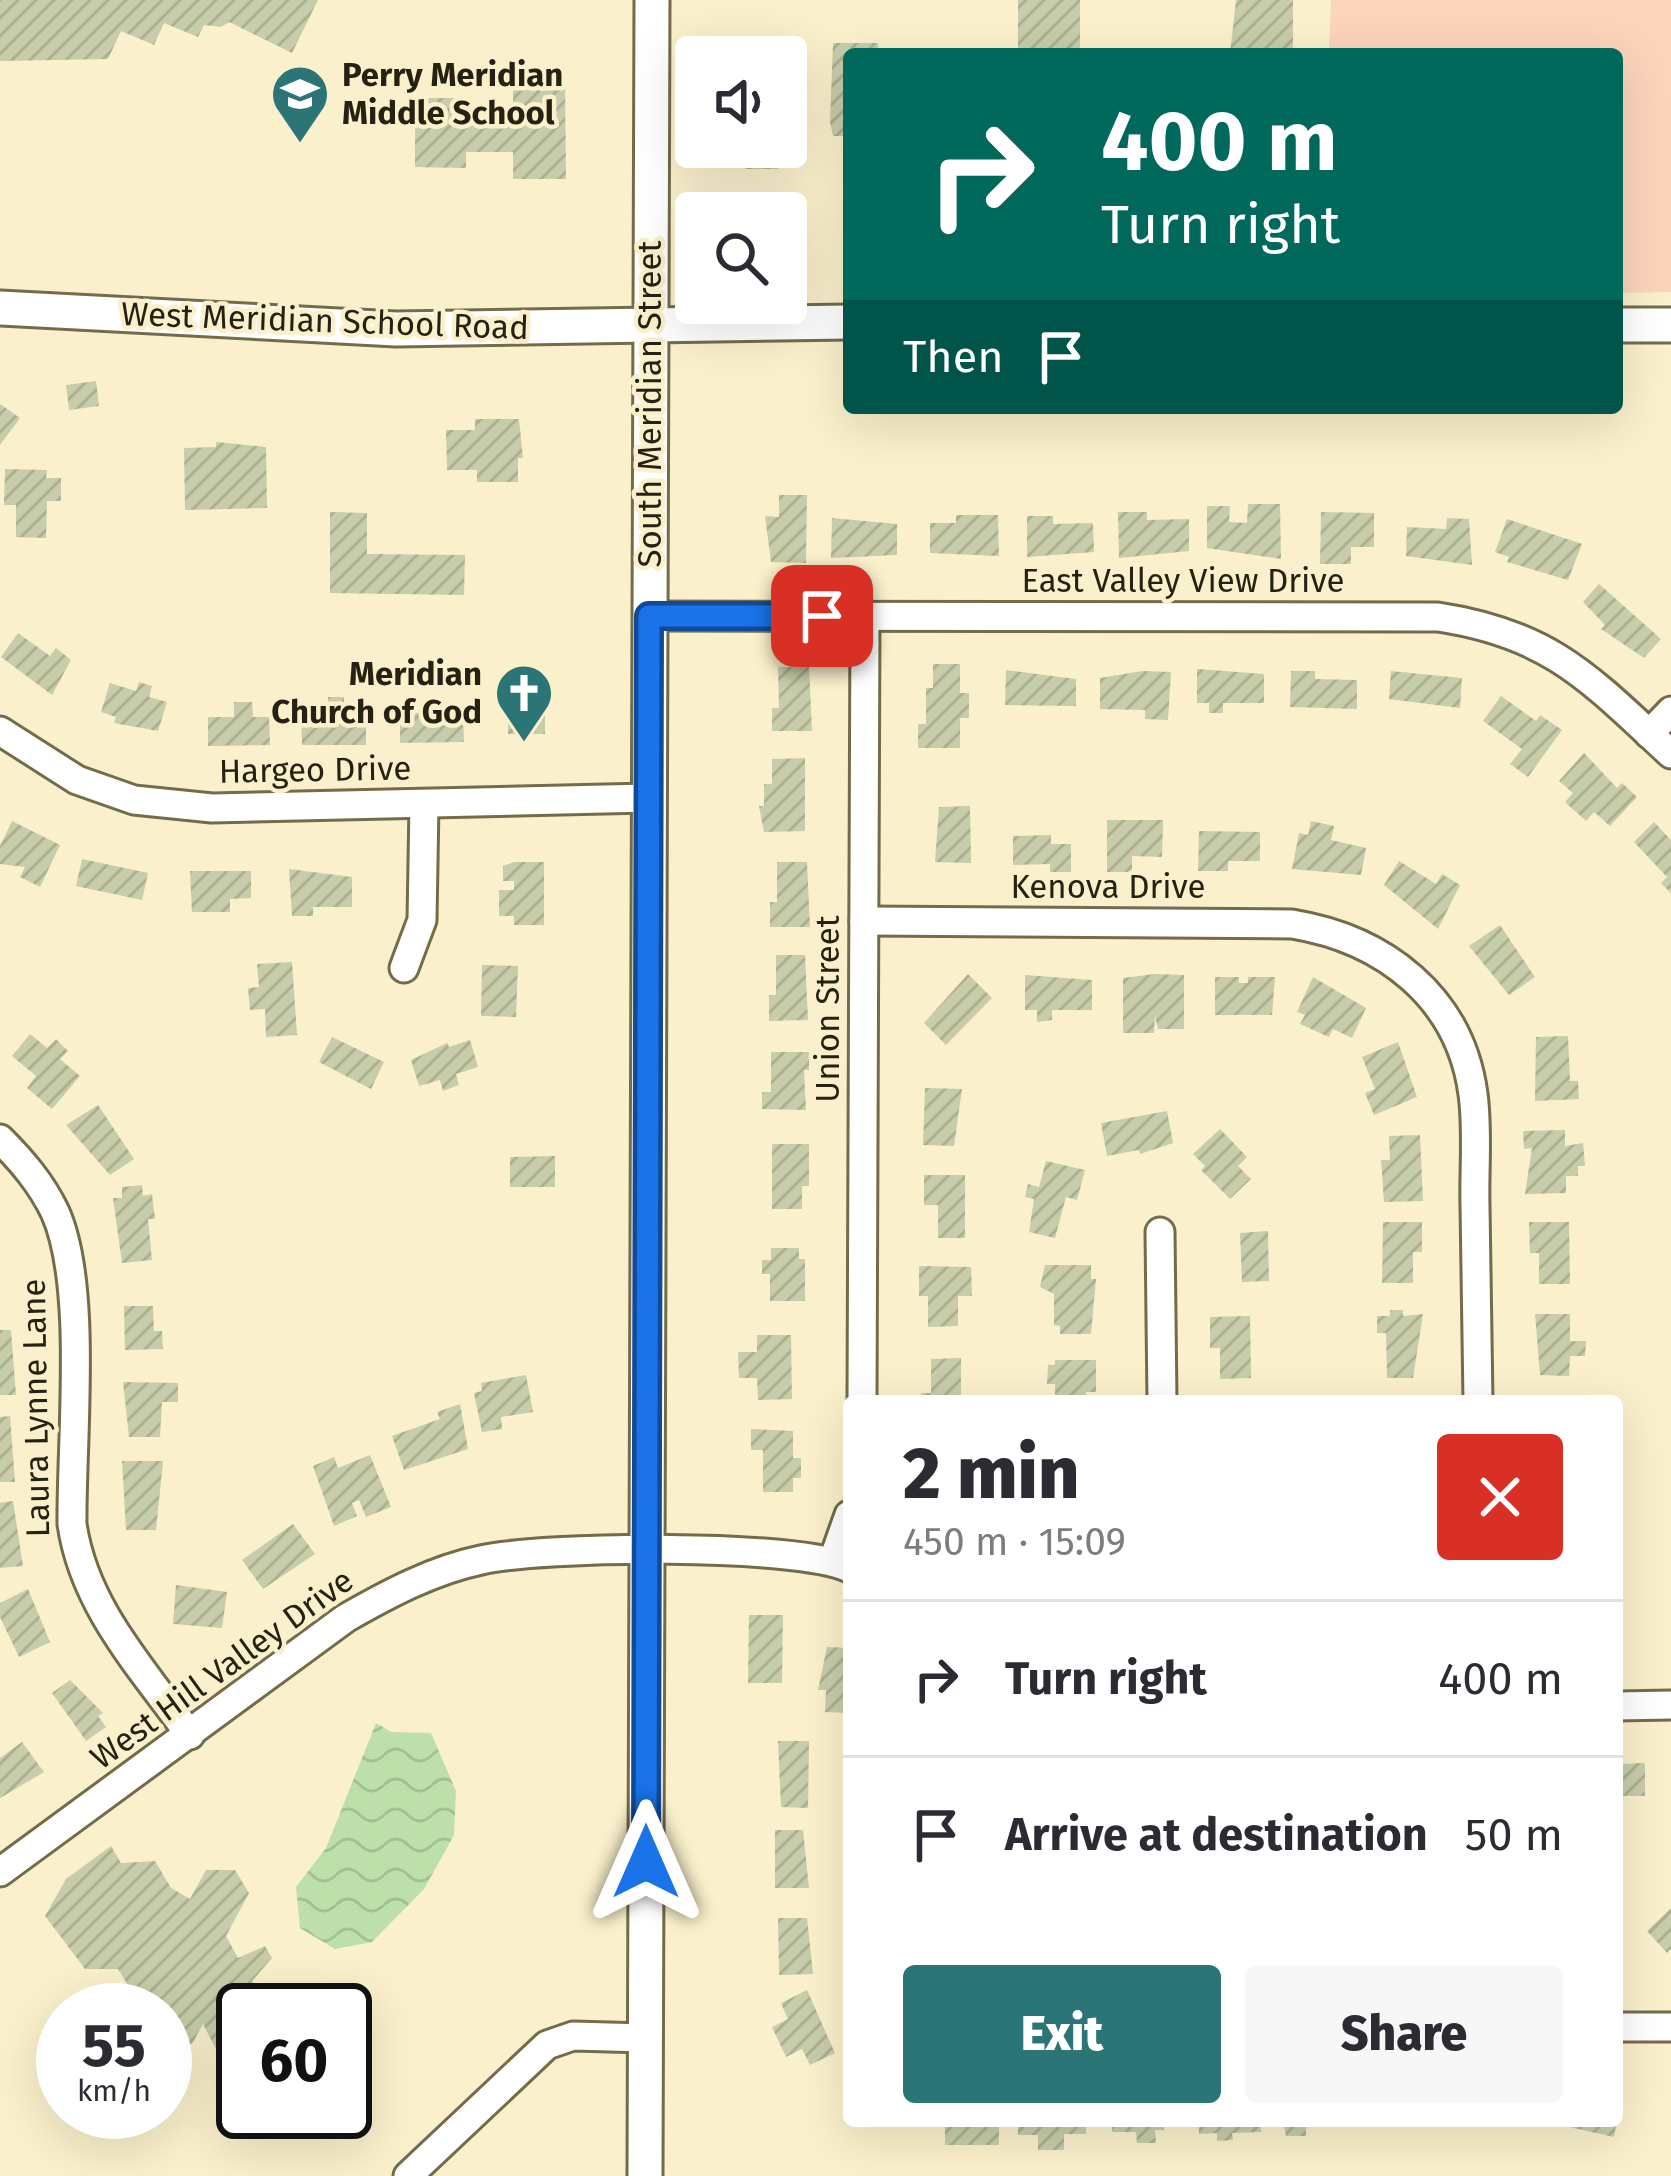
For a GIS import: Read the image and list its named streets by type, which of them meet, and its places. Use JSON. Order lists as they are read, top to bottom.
{
  "streets": {
    "main road": ["West Meridian School Road", "South Meridian Street"],
    "street": [
      "East Valley View Drive",
      "Hargeo Drive",
      "Kenova Drive",
      "Union Street",
      "Laura Lynne Lane",
      "West Hill Valley Drive"
    ]
  },
  "crossings": [
    ["West Meridian School Road", "South Meridian Street"],
    ["South Meridian Street", "East Valley View Drive"],
    ["South Meridian Street", "Hargeo Drive"],
    ["South Meridian Street", "West Hill Valley Drive"],
    ["East Valley View Drive", "Union Street"],
    ["Kenova Drive", "Union Street"],
    ["Laura Lynne Lane", "West Hill Valley Drive"]
  ],
  "places": {
    "school or university": ["Perry Meridian Middle School"],
    "church": ["Meridian Church of God"]
  },
  "page": {
    "turn": ["400 m", "Turn right"],
    "then": "Then",
    "heading": ["2 min", "450 m · 15:09"],
    "list": [
      {
        "name": "Turn right",
        "value": "400 m"
      },
      {
        "name": "Arrive at destination",
        "value": "50 m"
      }
    ],
    "buttons": ["Exit", "Share"],
    "speed": "55 km/h",
    "limit": "60"
  }
}
